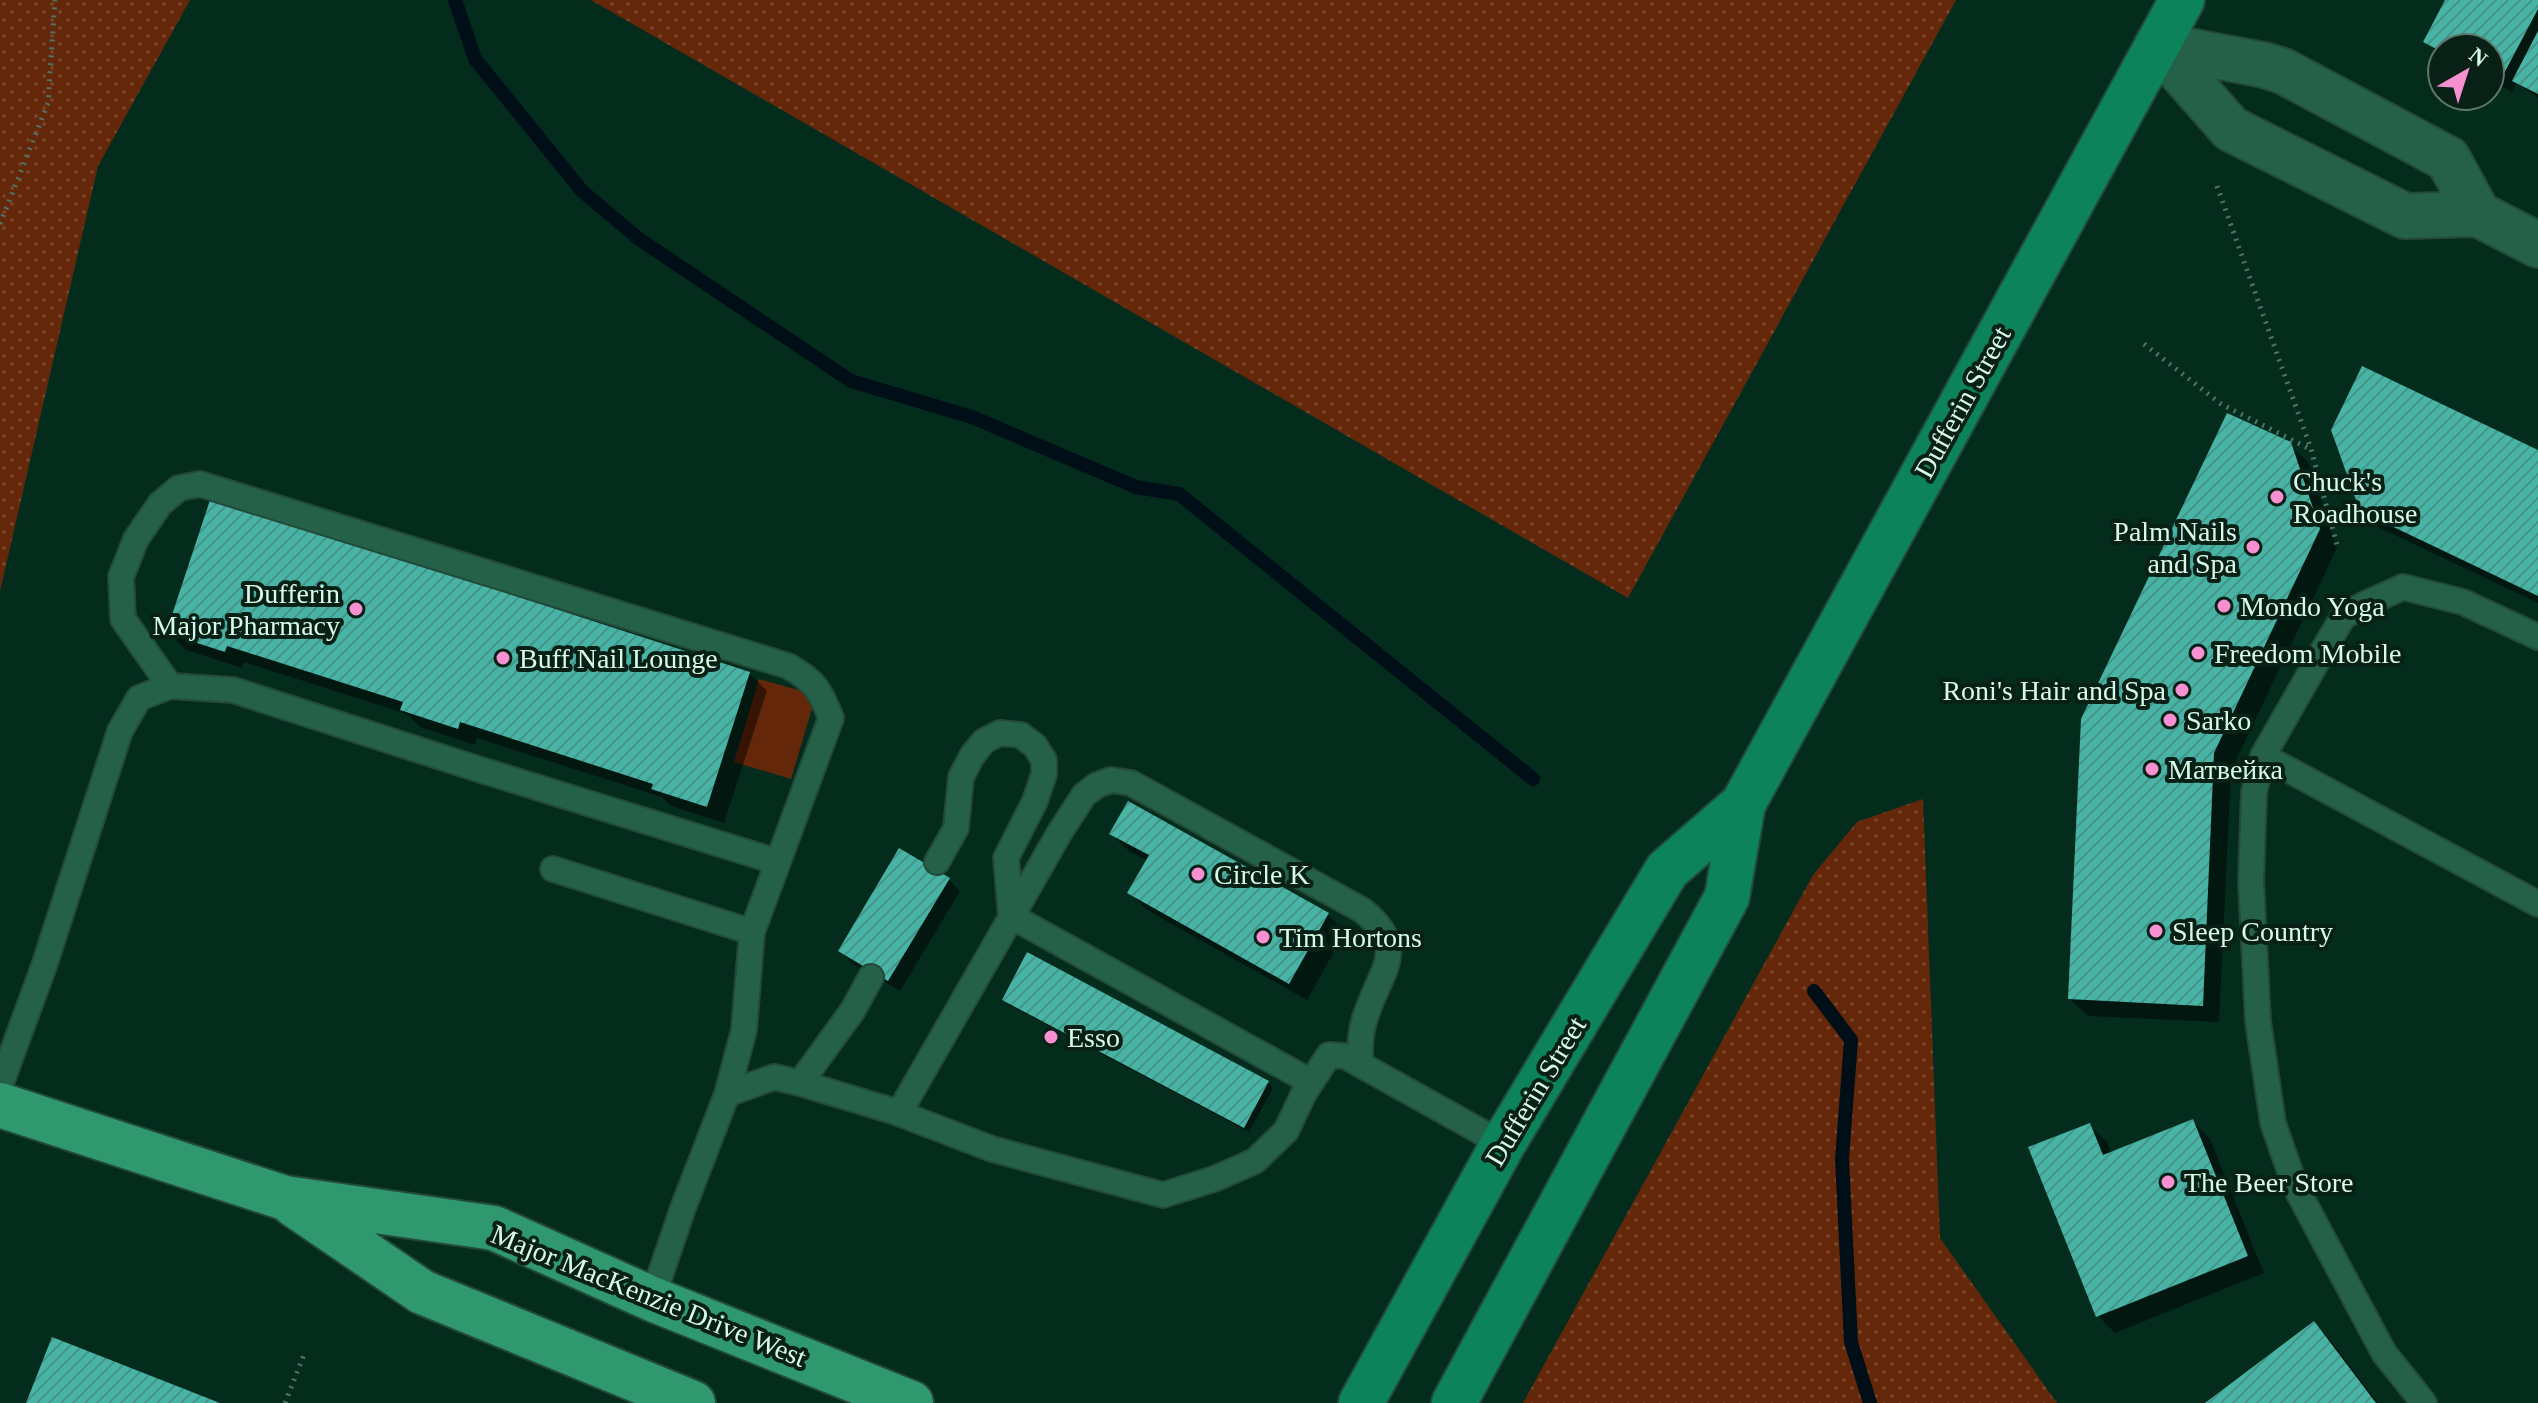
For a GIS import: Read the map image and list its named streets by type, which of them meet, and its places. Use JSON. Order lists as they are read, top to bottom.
{
  "streets": {
    "main road": ["Dufferin Street", "Major MacKenzie Drive West"]
  },
  "places": [
    "Chuck's Roadhouse",
    "Palm Nails and Spa",
    "Mondo Yoga",
    "Dufferin Major Pharmacy",
    "Freedom Mobile",
    "Buff Nail Lounge",
    "Roni's Hair and Spa",
    "Sarko",
    "Матвейка",
    "Circle K",
    "Sleep Country",
    "Tim Hortons",
    "Esso",
    "The Beer Store"
  ],
  "north": "top right"
}
